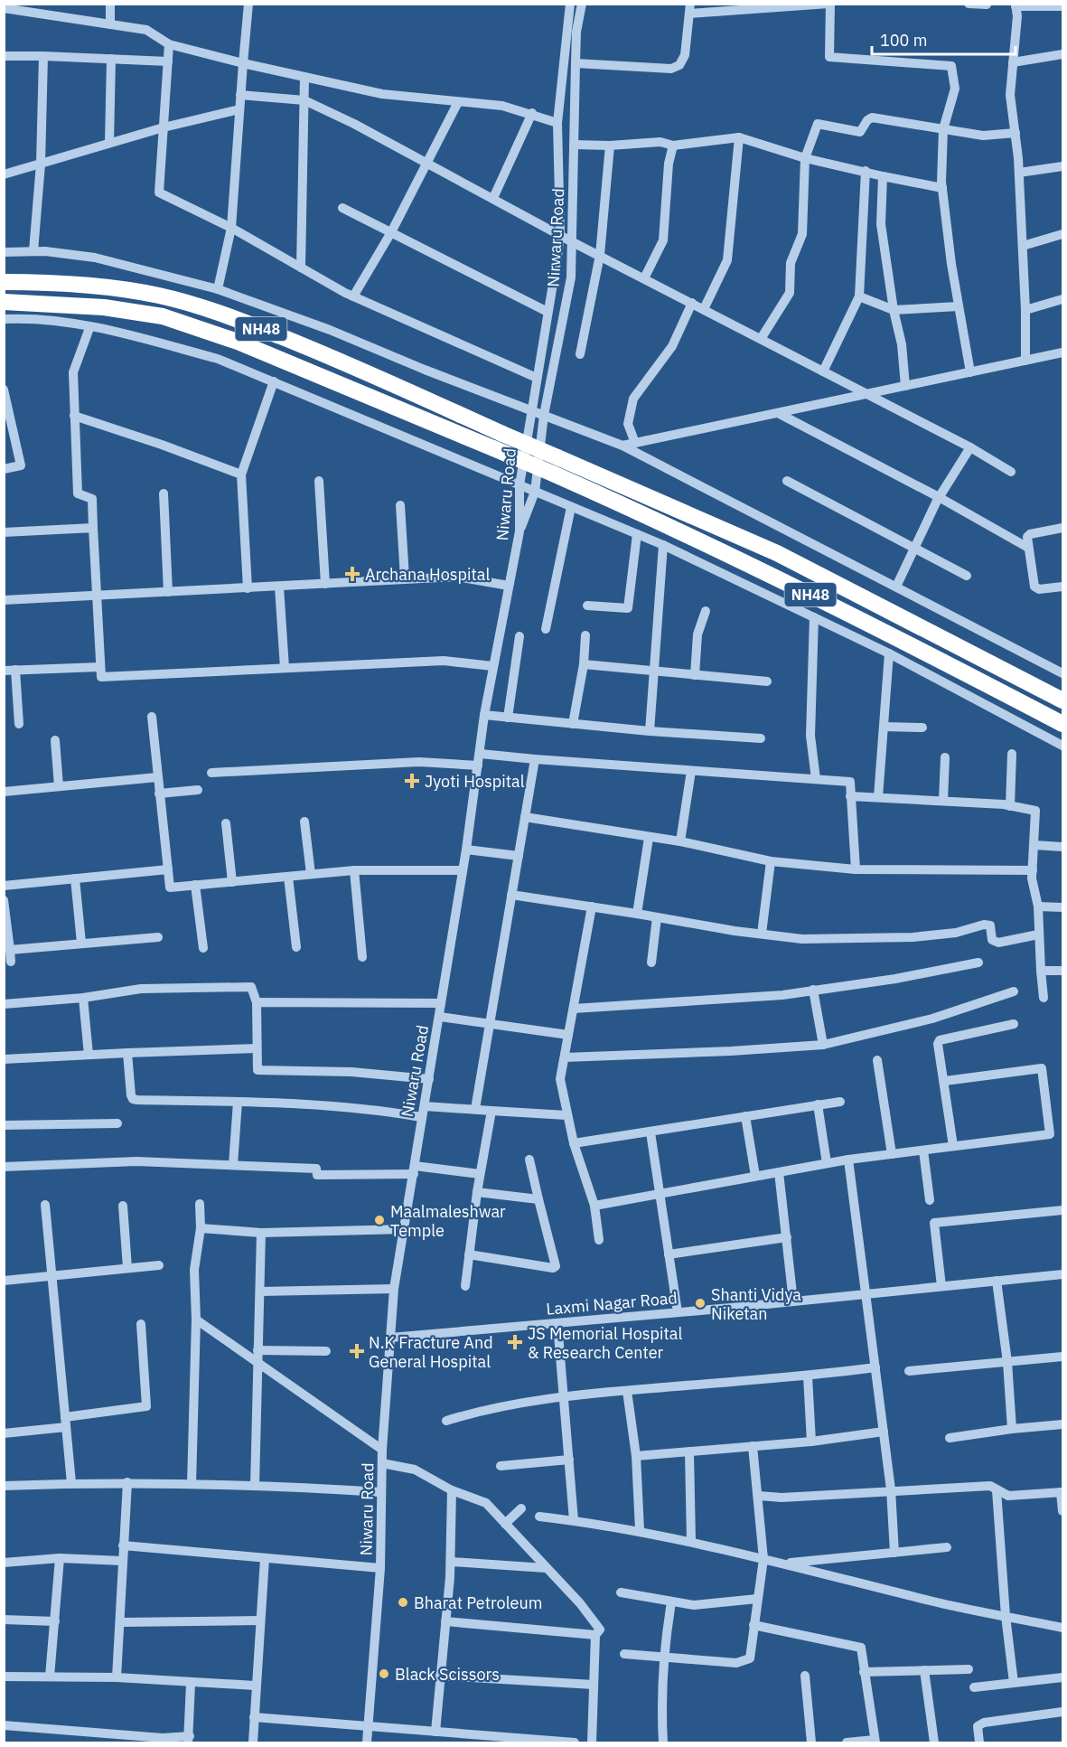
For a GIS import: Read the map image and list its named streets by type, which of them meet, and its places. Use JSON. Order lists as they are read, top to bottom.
{
  "streets": {
    "highway": ["NH48"],
    "street": ["Nirwaru Road", "Niwaru Road", "Laxmi Nagar Road"]
  },
  "crossings": [
    ["Nirwaru Road", "Niwaru Road"],
    ["Niwaru Road", "Laxmi Nagar Road"]
  ],
  "places": {
    "health": [
      "Archana Hospital",
      "Jyoti Hospital",
      "JS Memorial Hospital & Research Center",
      "N.K Fracture And General Hospital"
    ],
    "other": [
      "Maalmaleshwar Temple",
      "Shanti Vidya Niketan",
      "Bharat Petroleum",
      "Black Scissors"
    ]
  },
  "scale_bar": "100 m"
}
